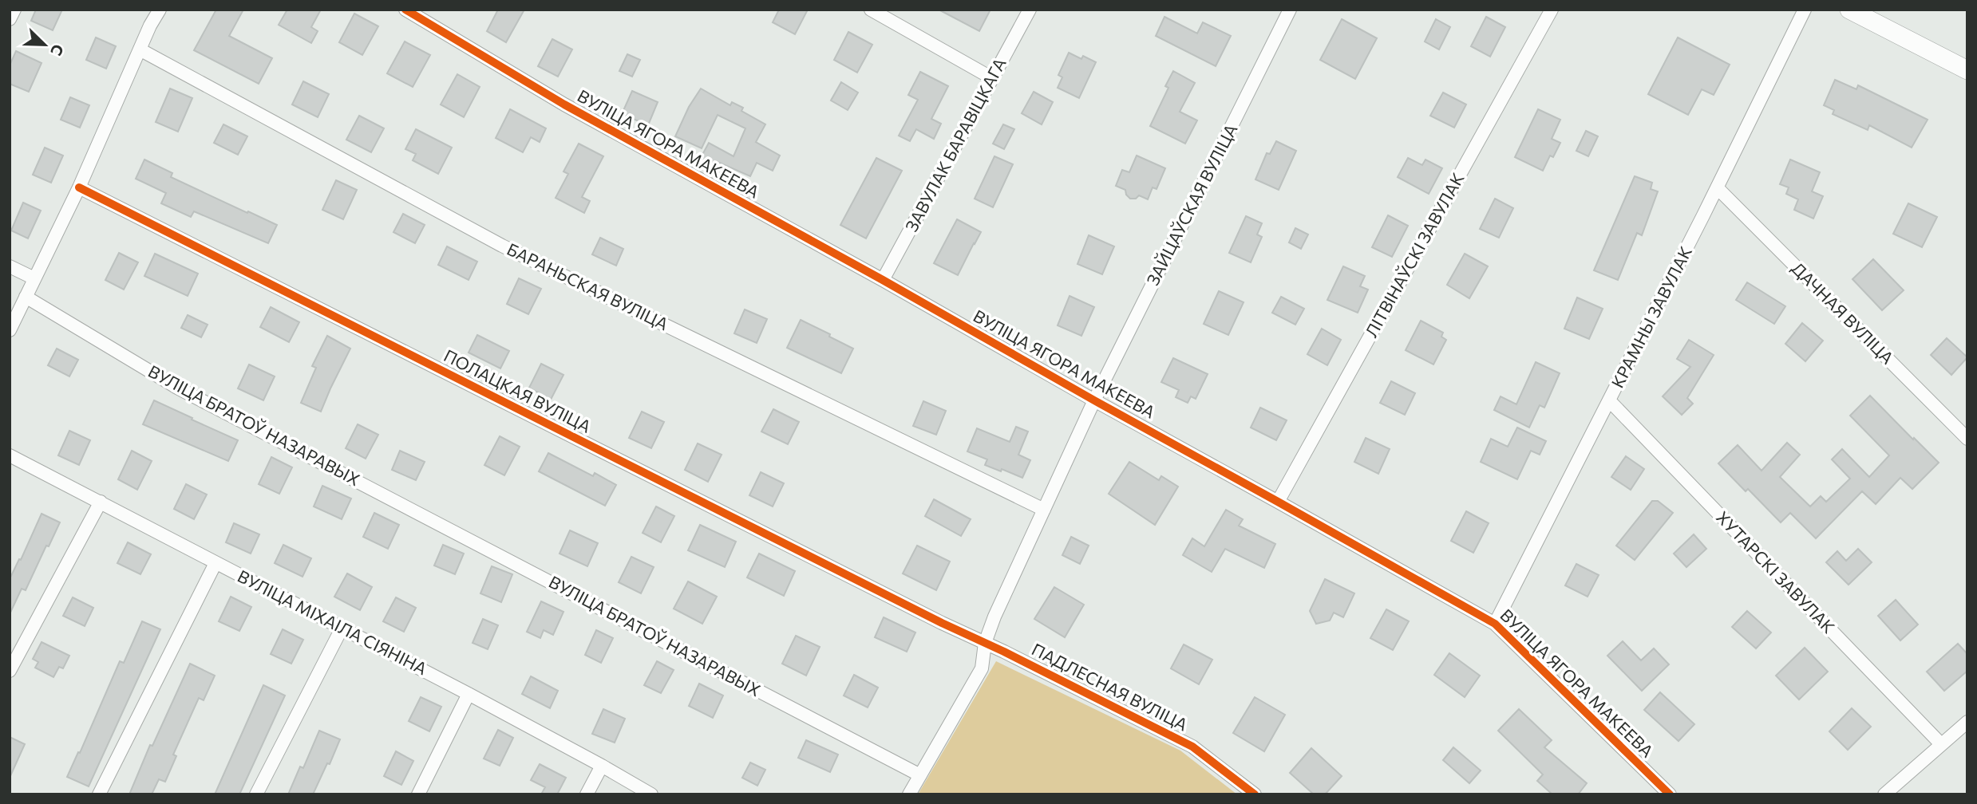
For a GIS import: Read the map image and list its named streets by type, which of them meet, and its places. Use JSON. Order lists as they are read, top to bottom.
{
  "streets": {
    "street": [
      "ВУЛІЦА ЯГОРА МАКЕЕВА",
      "ЗАВУЛАК БАРАВІЦКАГА",
      "ЗАЙЦАЎСКАЯ ВУЛІЦА",
      "ЛІТВІНАЎСКІ ЗАВУЛАК",
      "БАРАНЬСКАЯ ВУЛІЦА",
      "ДАЧНАЯ ВУЛІЦА",
      "КРАМНЫ ЗАВУЛАК",
      "ПОЛАЦКАЯ ВУЛІЦА",
      "ВУЛІЦА БРАТОЎ НАЗАРАВЫХ",
      "ХУТАРСКІ ЗАВУЛАК",
      "ВУЛІЦА МІХАІЛА СІЯНІНА",
      "ПАДЛЕСНАЯ ВУЛІЦА"
    ]
  },
  "crossings": [
    ["ВУЛІЦА ЯГОРА МАКЕЕВА", "ЗАВУЛАК БАРАВІЦКАГА"],
    ["ВУЛІЦА ЯГОРА МАКЕЕВА", "ЗАЙЦАЎСКАЯ ВУЛІЦА"],
    ["ВУЛІЦА ЯГОРА МАКЕЕВА", "ЛІТВІНАЎСКІ ЗАВУЛАК"],
    ["ВУЛІЦА ЯГОРА МАКЕЕВА", "КРАМНЫ ЗАВУЛАК"],
    ["ДАЧНАЯ ВУЛІЦА", "КРАМНЫ ЗАВУЛАК"],
    ["КРАМНЫ ЗАВУЛАК", "ХУТАРСКІ ЗАВУЛАК"],
    ["ПОЛАЦКАЯ ВУЛІЦА", "ПАДЛЕСНАЯ ВУЛІЦА"]
  ],
  "north": "bottom right"
}
